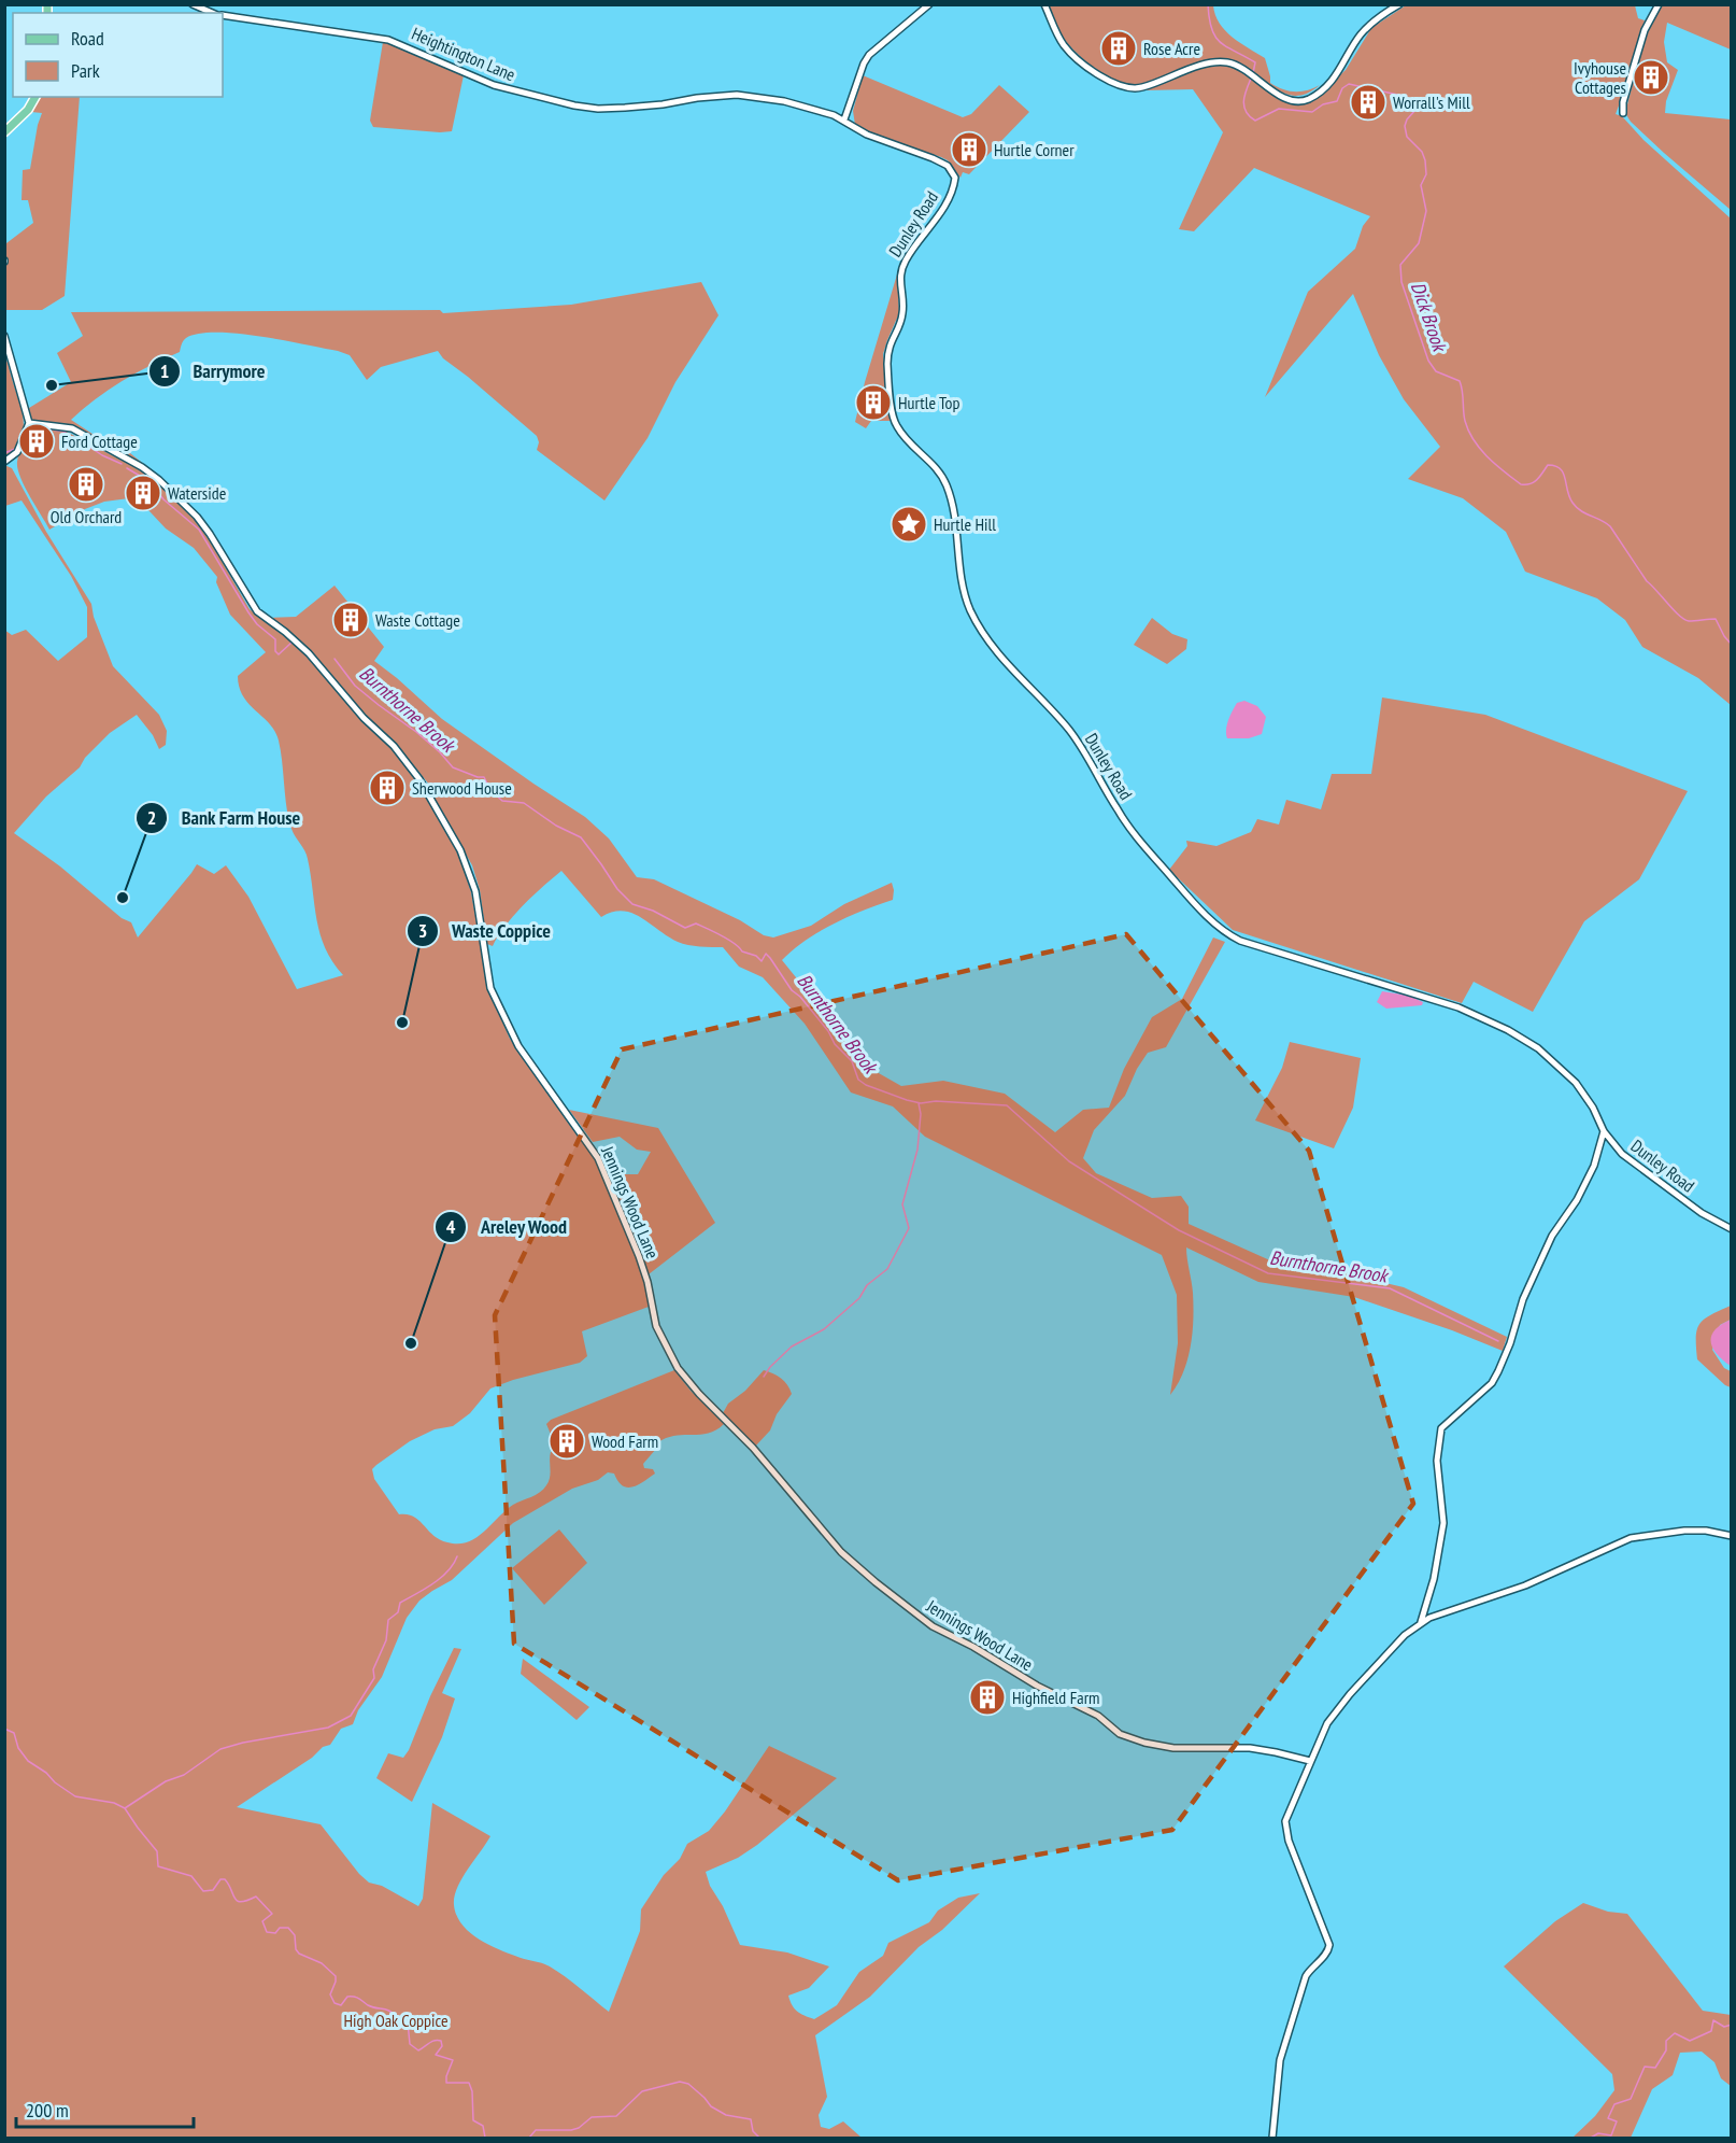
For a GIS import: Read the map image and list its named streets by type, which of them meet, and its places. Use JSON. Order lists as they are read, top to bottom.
{
  "streets": {
    "street": ["Heightington Lane", "Dunley Road", "Jennings Wood Lane"]
  },
  "crossings": [
    ["Heightington Lane", "Dunley Road"]
  ],
  "water": ["Dick Brook", "Burnthorne Brook"],
  "parks": ["High Oak Coppice"],
  "places": {
    "building": [
      "Rose Acre",
      "Ivyhouse Cottages",
      "Worrall's Mill",
      "Hurtle Corner",
      "Hurtle Top",
      "Ford Cottage",
      "Old Orchard",
      "Waterside",
      "Waste Cottage",
      "Sherwood House",
      "Wood Farm",
      "Highfield Farm"
    ],
    "other": [
      "Barrymore",
      "Bank Farm House",
      "Waste Coppice",
      "Areley Wood"
    ],
    "place": ["Hurtle Hill"]
  },
  "legend": ["Road", "Park"],
  "scale_bar": "200 m"
}
